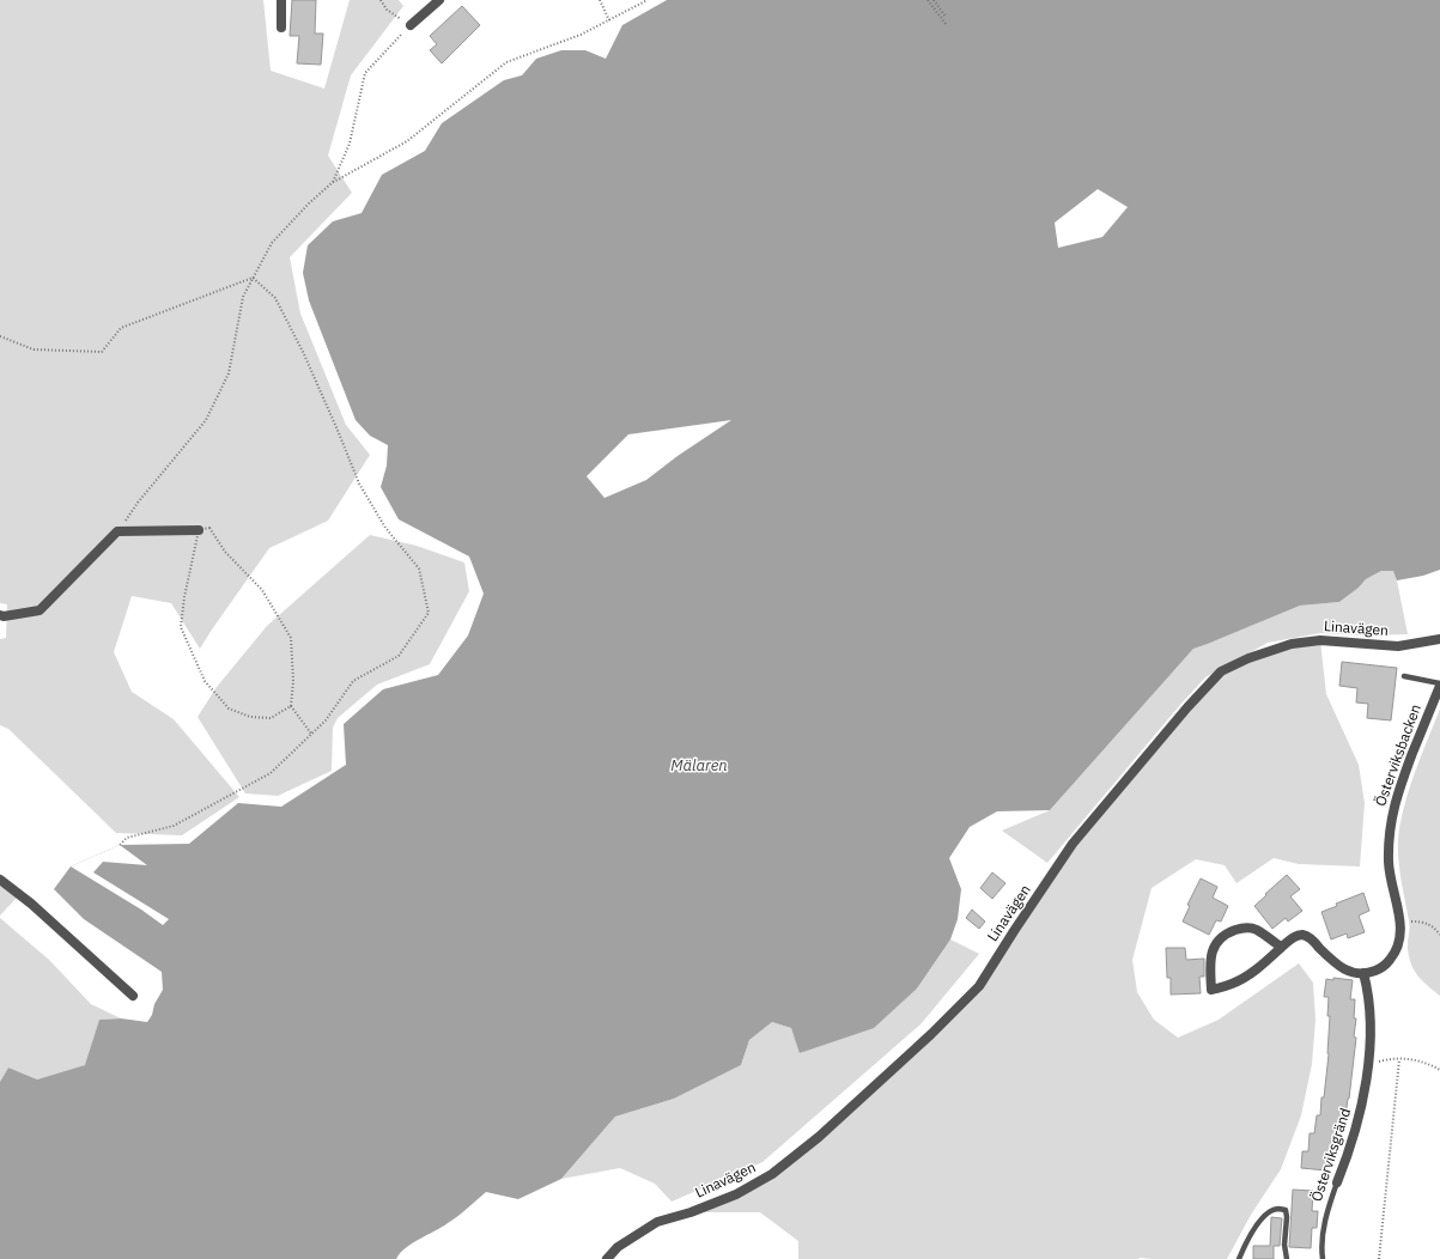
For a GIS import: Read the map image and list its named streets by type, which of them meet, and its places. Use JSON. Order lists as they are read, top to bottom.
{
  "streets": {
    "street": ["Linavägen", "Österviksbacken", "Österviksgränd"]
  },
  "crossings": [
    ["Österviksbacken", "Österviksgränd"]
  ],
  "water": ["Mälaren"]
}
